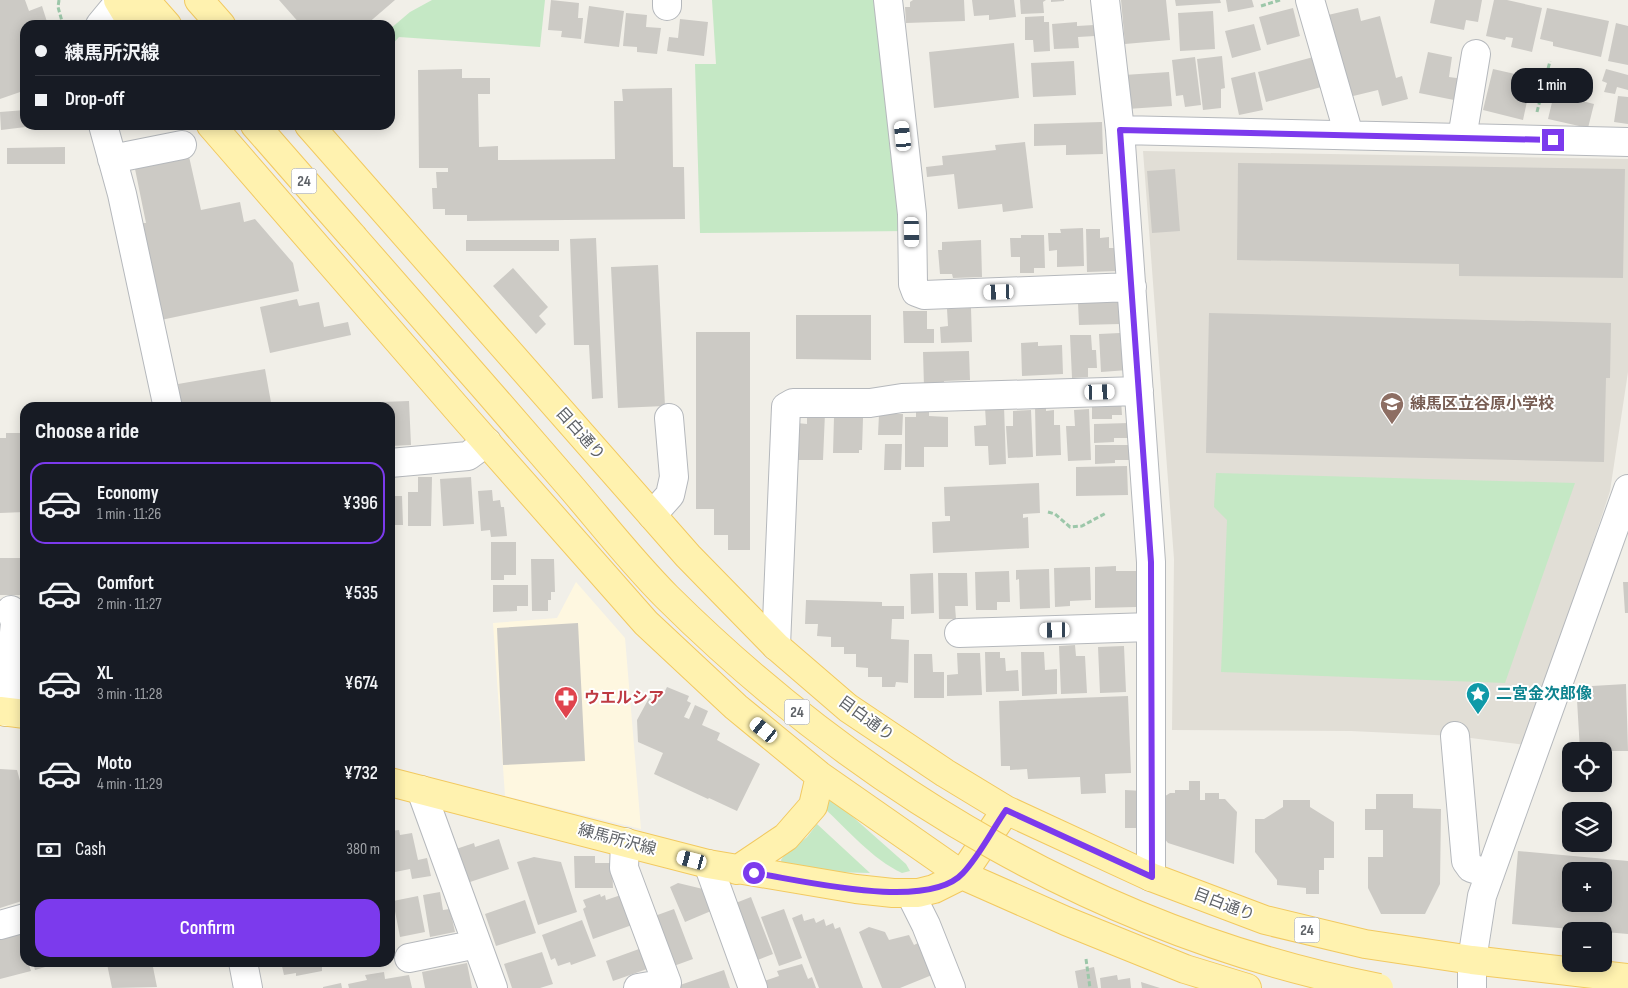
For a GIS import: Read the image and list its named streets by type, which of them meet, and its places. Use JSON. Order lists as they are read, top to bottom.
{
  "streets": {
    "main road": ["24", "目白通り", "練馬所沢線"]
  },
  "crossings": [
    ["24", "練馬所沢線"]
  ],
  "places": {
    "school or university": ["練馬区立谷原小学校"],
    "place": ["二宮金次郎像"],
    "pharmacy": ["ウエルシア"]
  },
  "page": {
    "banner": ["練馬所沢線", "Drop-off"],
    "bubble": "1 min",
    "heading": "Choose a ride",
    "list": [
      {
        "name": "Economy",
        "note": "1 min · 11:26",
        "value": "¥396"
      },
      {
        "name": "Comfort",
        "note": "2 min · 11:27",
        "value": "¥535"
      },
      {
        "name": "XL",
        "note": "3 min · 11:28",
        "value": "¥674"
      },
      {
        "name": "Moto",
        "note": "4 min · 11:29",
        "value": "¥732"
      }
    ],
    "map_buttons": ["+", "−"],
    "pay": ["Cash", "380 m"],
    "buttons": "Confirm"
  }
}
